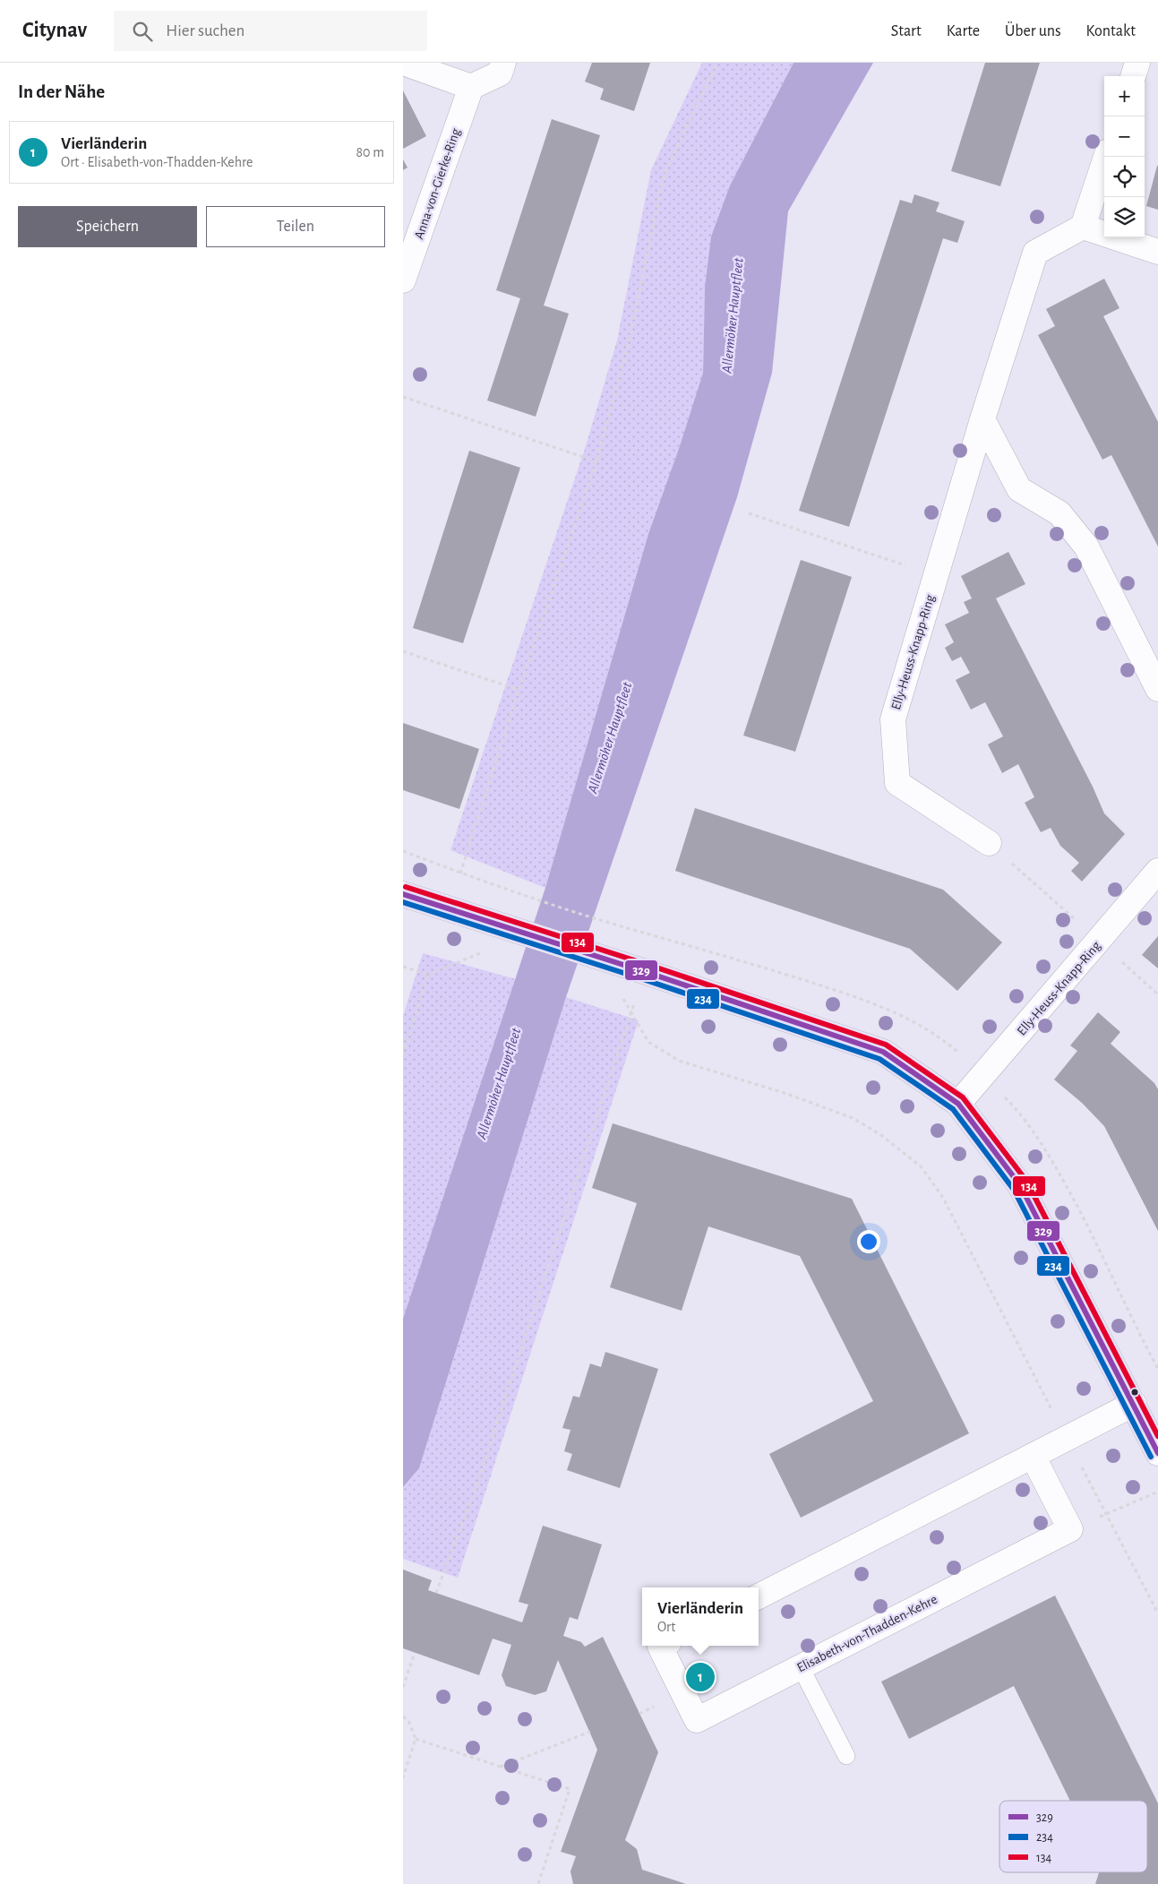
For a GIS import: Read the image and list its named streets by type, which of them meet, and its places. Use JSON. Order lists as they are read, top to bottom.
{
  "streets": {
    "street": ["Anna-von-Gierke-Ring", "Elly-Heuss-Knapp-Ring", "Elisabeth-von-Thadden-Kehre"]
  },
  "water": ["Allermöher Hauptfleet"],
  "lines": ["transit line 134", "transit line 329", "transit line 234"],
  "legend": ["329", "234", "134"],
  "page": {
    "header": "Citynav",
    "search": "Hier suchen",
    "nav": [
      "Start",
      "Karte",
      "Über uns",
      "Kontakt"
    ],
    "heading": "In der Nähe",
    "map_buttons": ["+", "−"],
    "list": [
      {
        "mark": "1",
        "name": "Vierländerin",
        "note": "Ort · Elisabeth-von-Thadden-Kehre",
        "value": "80 m"
      }
    ],
    "buttons": ["Speichern", "Teilen"],
    "popup": ["Vierländerin", "Ort"],
    "pins": "1"
  }
}
